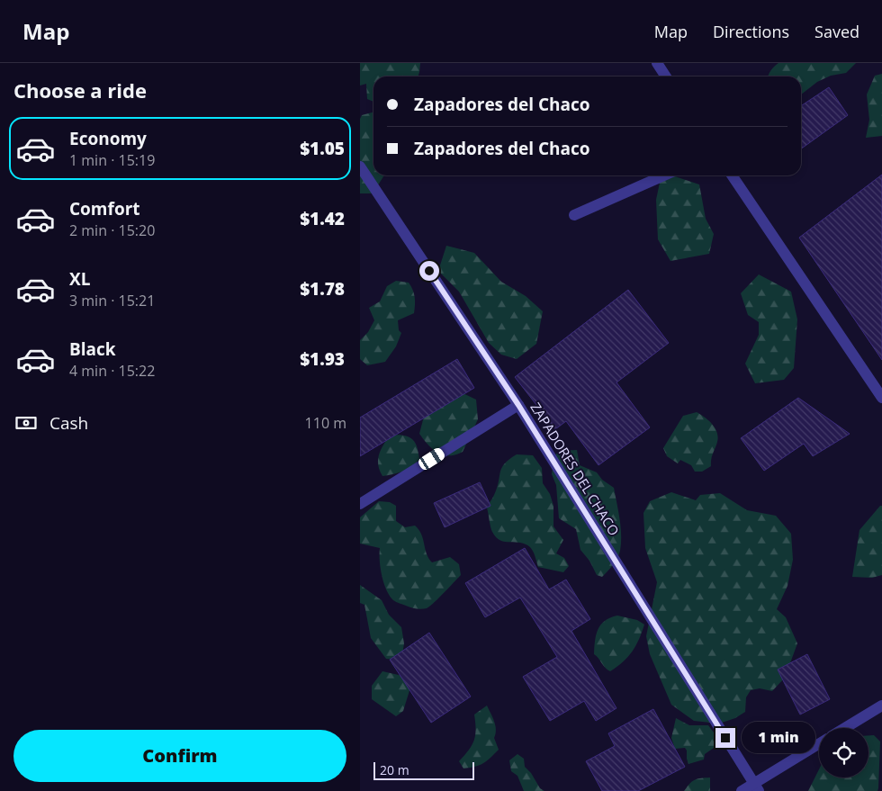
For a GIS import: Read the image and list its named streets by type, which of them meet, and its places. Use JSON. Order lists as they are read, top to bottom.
{
  "streets": {
    "street": ["ZAPADORES DEL CHACO"]
  },
  "scale_bar": "20 m",
  "page": {
    "header": "Map",
    "nav": ["Map", "Directions", "Saved"],
    "heading": "Choose a ride",
    "banner": ["Zapadores del Chaco", "Zapadores del Chaco"],
    "list": [
      {
        "name": "Economy",
        "note": "1 min · 15:19",
        "value": "$1.05"
      },
      {
        "name": "Comfort",
        "note": "2 min · 15:20",
        "value": "$1.42"
      },
      {
        "name": "XL",
        "note": "3 min · 15:21",
        "value": "$1.78"
      },
      {
        "name": "Black",
        "note": "4 min · 15:22",
        "value": "$1.93"
      }
    ],
    "pay": ["Cash", "110 m"],
    "buttons": "Confirm",
    "bubble": "1 min",
    "scale": "20 m"
  }
}
